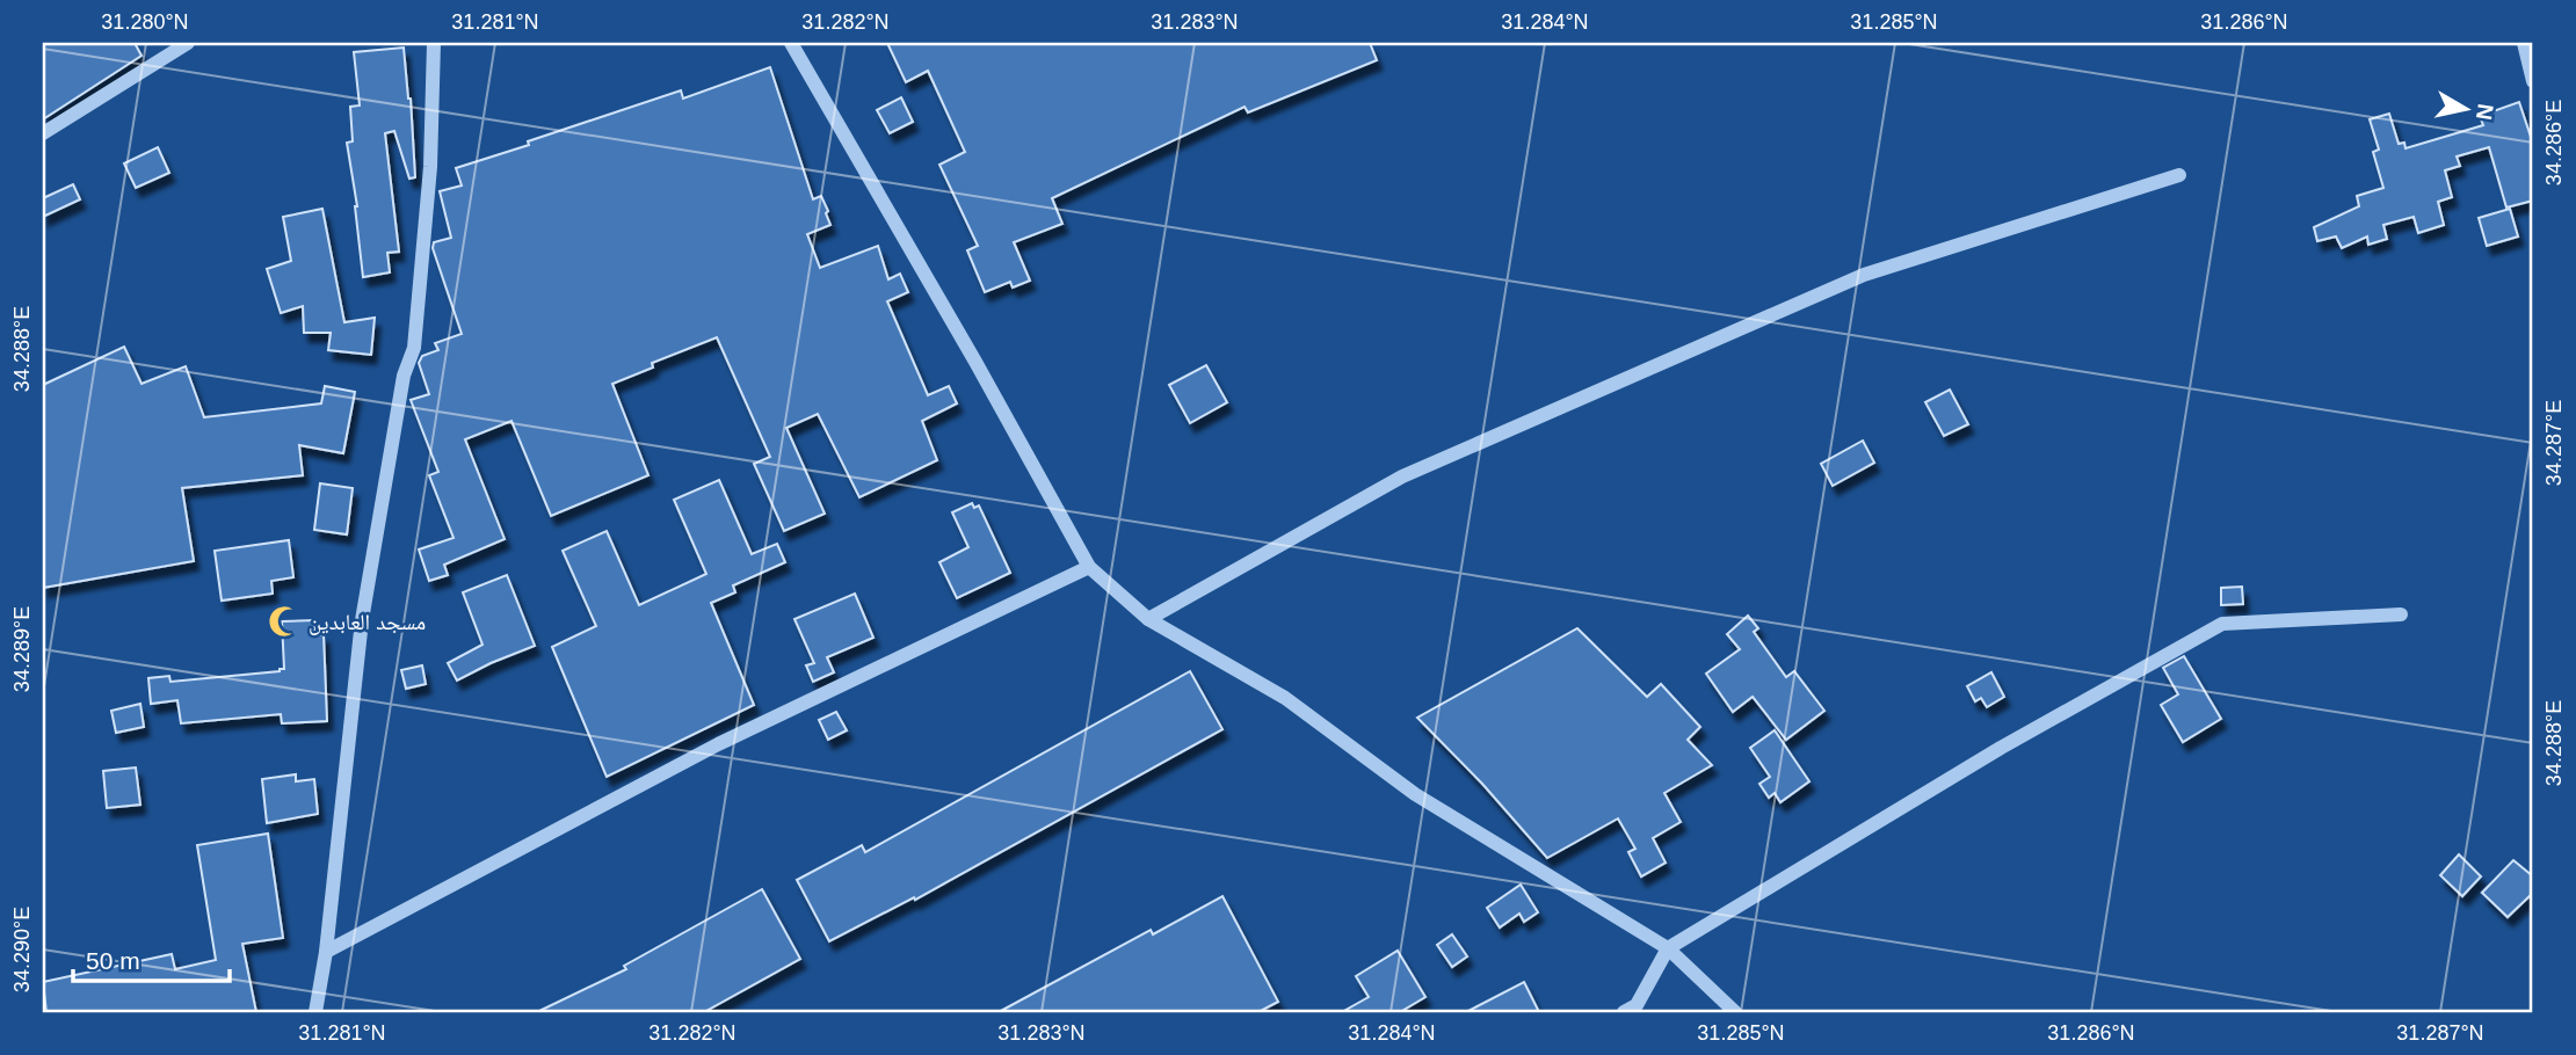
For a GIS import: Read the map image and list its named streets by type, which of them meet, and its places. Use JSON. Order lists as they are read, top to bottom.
{
  "places": {
    "mosque": ["مسجد العابدين"]
  },
  "scale_bar": "50 m",
  "north": "right",
  "coordinates": [
    "31.280°N",
    "31.281°N",
    "31.282°N",
    "31.283°N",
    "31.284°N",
    "31.285°N",
    "31.286°N",
    "34.286°E",
    "34.288°E",
    "34.287°E",
    "34.289°E",
    "34.290°E",
    "31.287°N"
  ]
}
